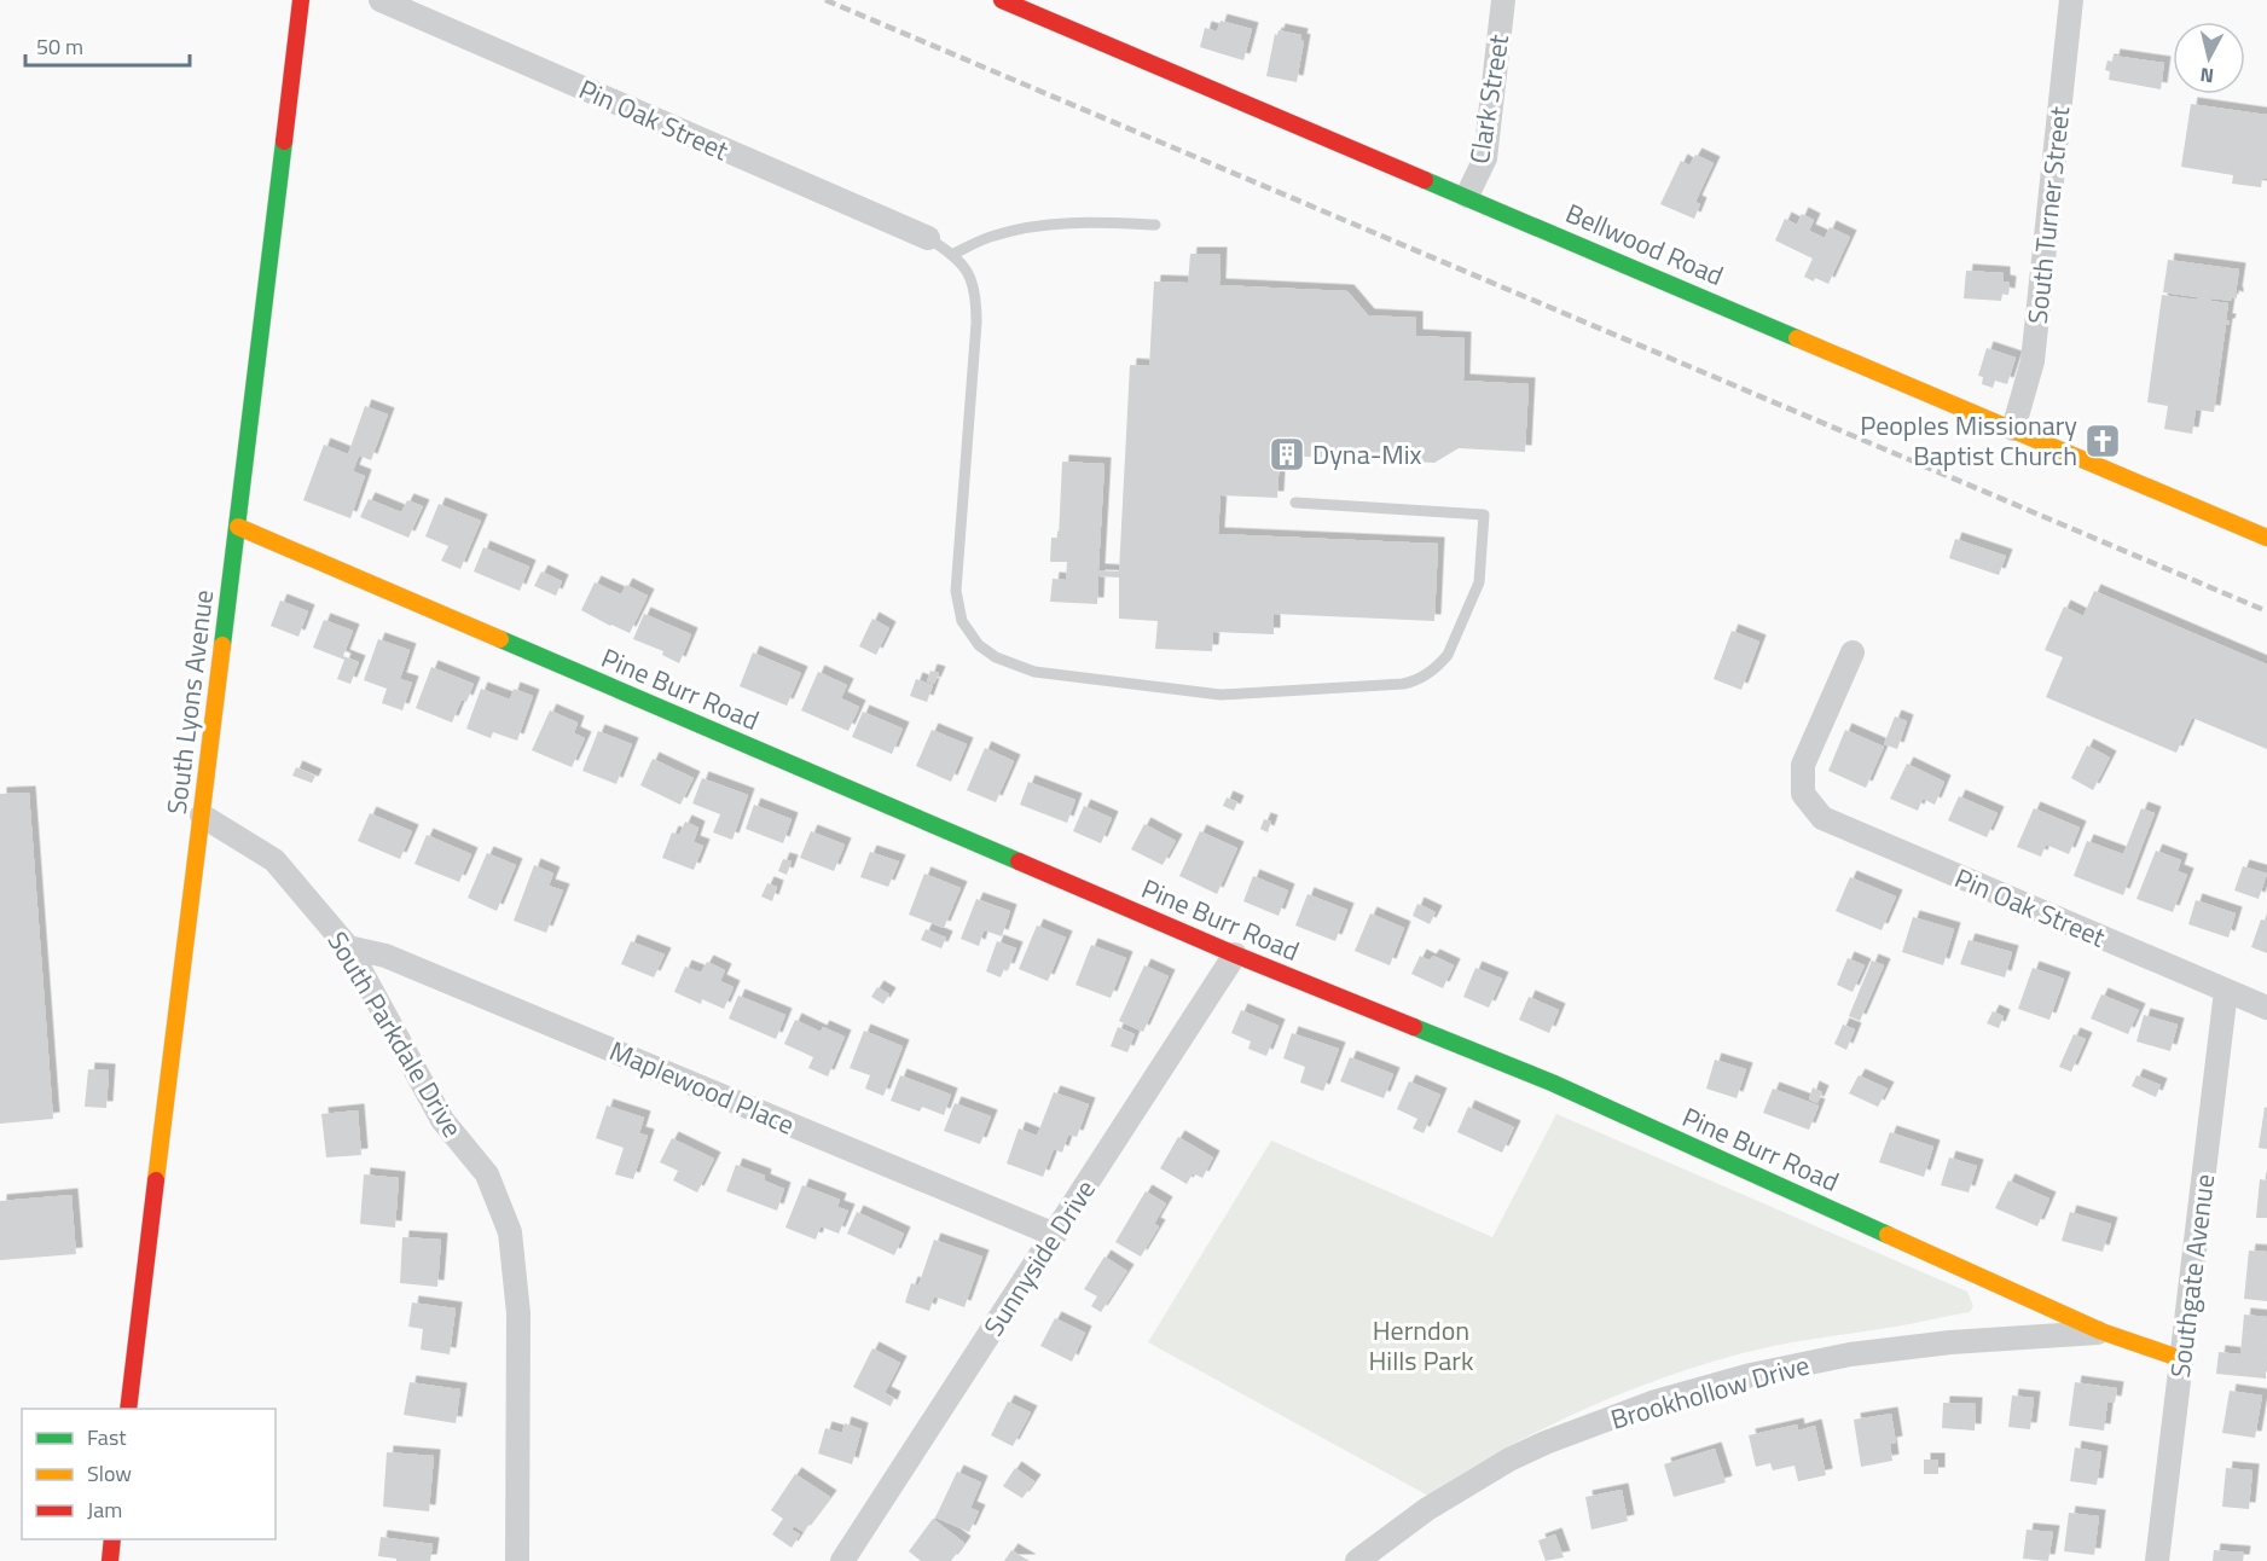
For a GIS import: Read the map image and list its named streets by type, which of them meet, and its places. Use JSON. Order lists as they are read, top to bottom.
{
  "streets": {
    "street": [
      "Clark Street",
      "Pin Oak Street",
      "South Turner Street",
      "Bellwood Road",
      "Pine Burr Road",
      "South Lyons Avenue",
      "South Parkdale Drive",
      "Maplewood Place",
      "Sunnyside Drive",
      "Southgate Avenue",
      "Brookhollow Drive"
    ]
  },
  "crossings": [
    ["Clark Street", "Bellwood Road"],
    ["Pin Oak Street", "Southgate Avenue"],
    ["South Turner Street", "Bellwood Road"],
    ["Pine Burr Road", "South Lyons Avenue"],
    ["Pine Burr Road", "Sunnyside Drive"],
    ["Pine Burr Road", "Southgate Avenue"],
    ["Pine Burr Road", "Brookhollow Drive"],
    ["South Lyons Avenue", "South Parkdale Drive"],
    ["South Parkdale Drive", "Maplewood Place"],
    ["Maplewood Place", "Sunnyside Drive"]
  ],
  "parks": ["Herndon Hills Park"],
  "places": {
    "church": ["Peoples Missionary Baptist Church"],
    "building": ["Dyna-Mix"]
  },
  "legend": ["Fast", "Slow", "Jam"],
  "scale_bar": "50 m",
  "north": "bottom"
}
